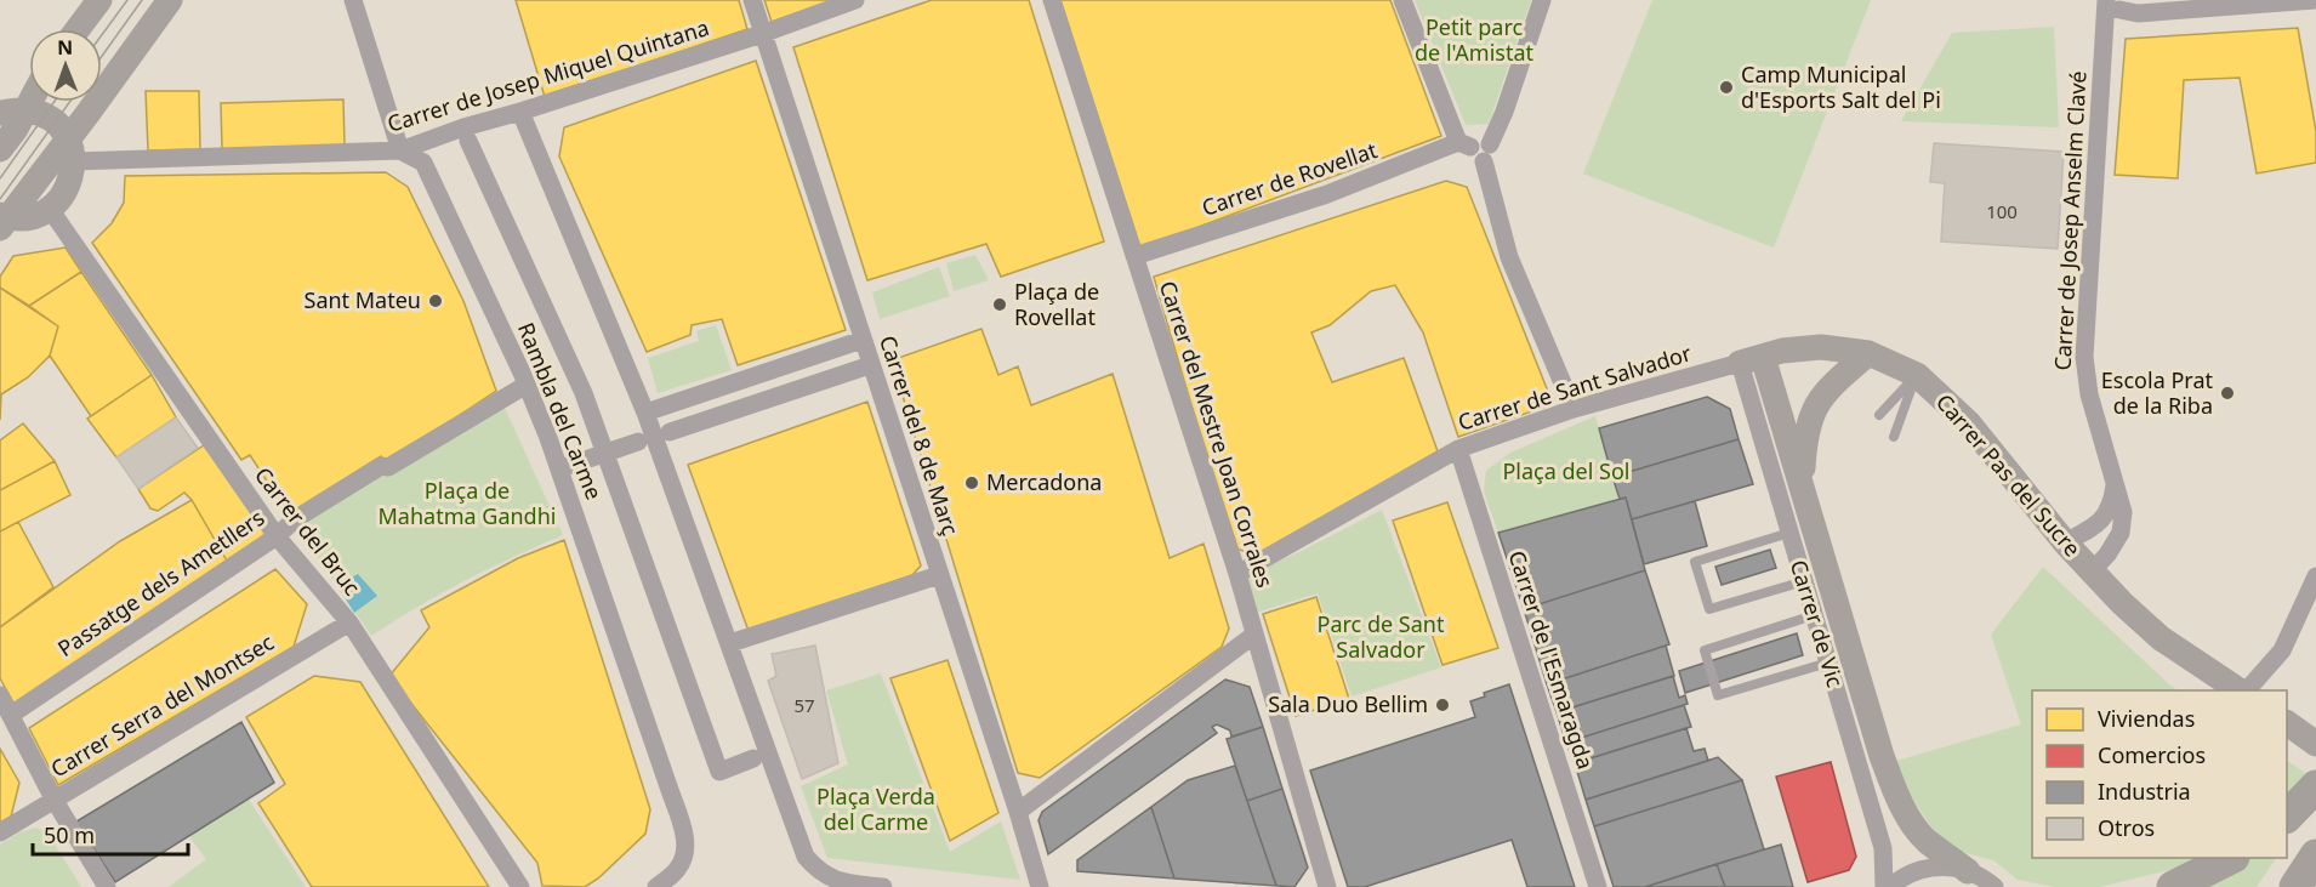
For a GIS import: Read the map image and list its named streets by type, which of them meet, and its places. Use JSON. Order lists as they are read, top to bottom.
{
  "streets": {
    "street": [
      "Carrer de Josep Miquel Quintana",
      "Carrer de Rovellat",
      "Carrer de Josep Anselm Clavé",
      "Carrer de Sant Salvador",
      "Rambla del Carme",
      "Carrer del Mestre Joan Corrales",
      "Carrer del 8 de Març",
      "Carrer Pas del Sucre",
      "Carrer del Bruc",
      "Passatge dels Ametllers",
      "Carrer de Vic",
      "Carrer de l'Esmaragda",
      "Carrer Serra del Montsec"
    ]
  },
  "crossings": [
    ["Carrer de Josep Miquel Quintana", "Rambla del Carme"],
    ["Carrer de Josep Miquel Quintana", "Carrer del 8 de Març"],
    ["Carrer de Rovellat", "Carrer del Mestre Joan Corrales"],
    ["Carrer de Josep Anselm Clavé", "Carrer Pas del Sucre"],
    ["Carrer de Sant Salvador", "Carrer del Mestre Joan Corrales"],
    ["Carrer de Sant Salvador", "Carrer Pas del Sucre"],
    ["Carrer de Sant Salvador", "Carrer de Vic"],
    ["Carrer de Sant Salvador", "Carrer de l'Esmaragda"],
    ["Rambla del Carme", "Passatge dels Ametllers"],
    ["Carrer Pas del Sucre", "Carrer de Vic"],
    ["Carrer del Bruc", "Passatge dels Ametllers"],
    ["Carrer del Bruc", "Carrer Serra del Montsec"]
  ],
  "parks": [
    "Petit parc de l'Amistat",
    "Plaça del Sol",
    "Plaça de Mahatma Gandhi",
    "Parc de Sant Salvador",
    "Plaça Verda del Carme"
  ],
  "places": [
    "Camp Municipal d'Esports Salt del Pi",
    "Sant Mateu",
    "Plaça de Rovellat",
    "Escola Prat de la Riba",
    "Mercadona",
    "Sala Duo Bellim"
  ],
  "house_numbers": ["100", "57"],
  "legend": [
    "Viviendas",
    "Comercios",
    "Industria",
    "Otros"
  ],
  "scale_bar": "50 m",
  "north": "top"
}
